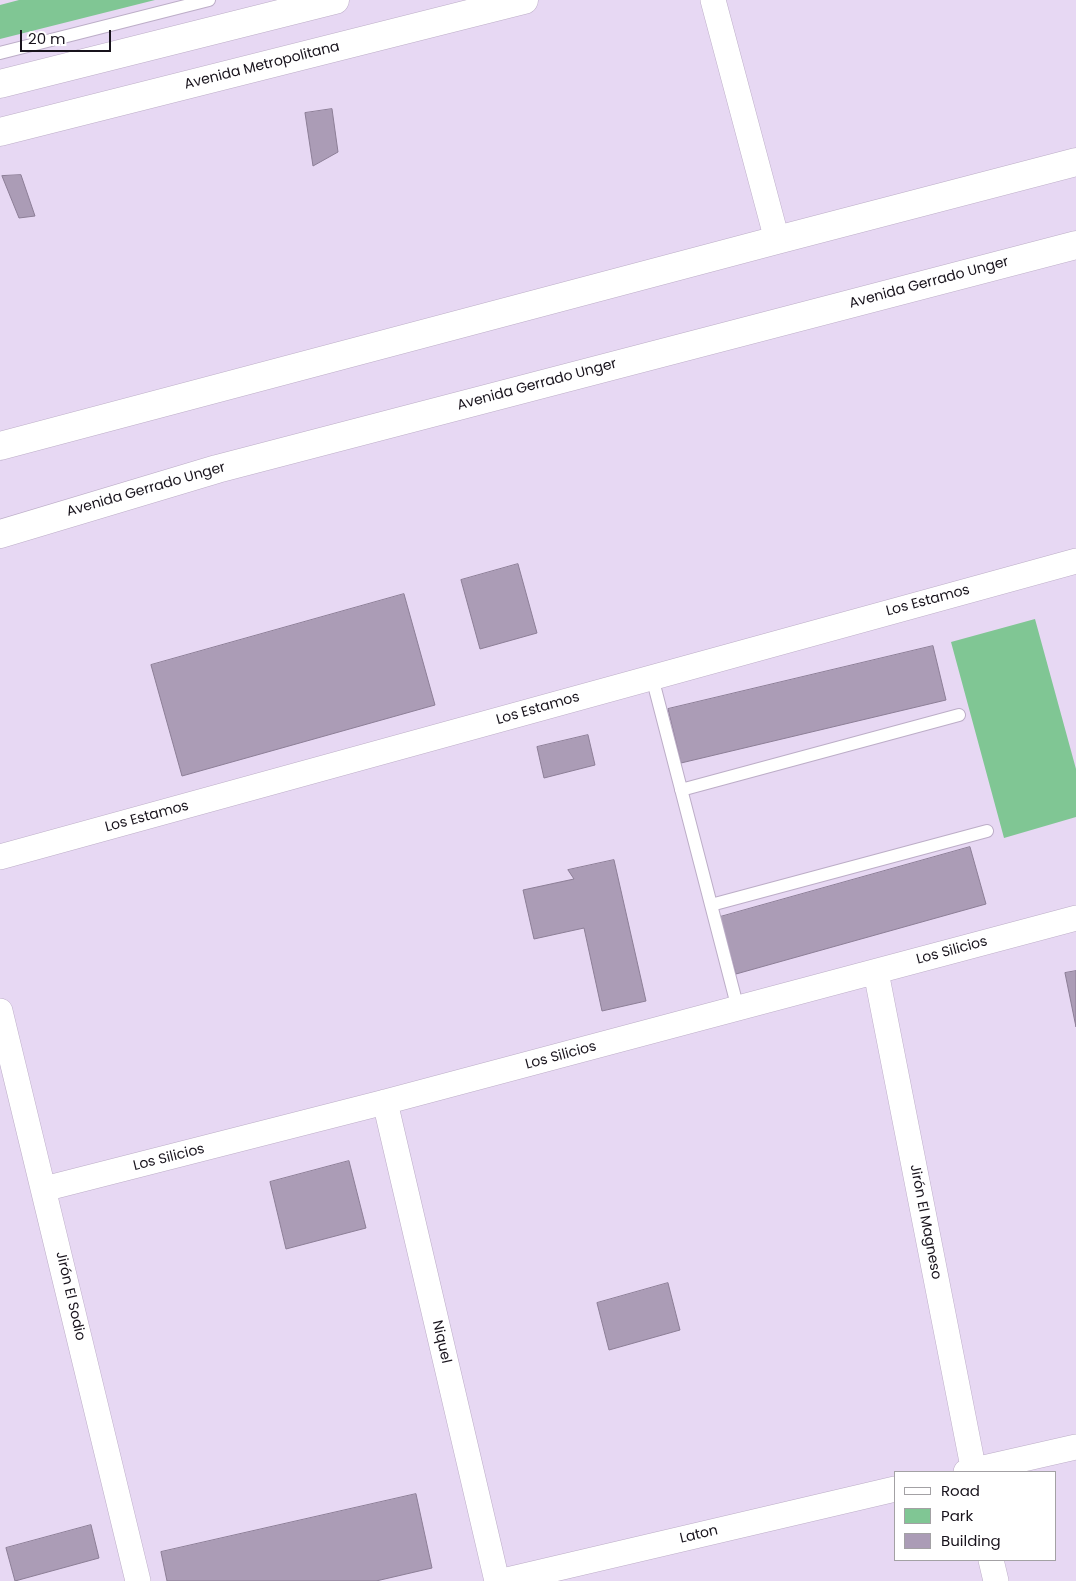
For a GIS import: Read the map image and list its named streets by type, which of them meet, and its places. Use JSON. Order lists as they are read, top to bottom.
{
  "streets": {
    "main road": ["Avenida Metropolitana", "Avenida Gerrado Unger"],
    "street": [
      "Los Estamos",
      "Los Silicios",
      "Jirón El Magneso",
      "Jirón El Sodio",
      "Niquel",
      "Laton"
    ]
  },
  "crossings": [
    ["Los Silicios", "Jirón El Magneso"],
    ["Los Silicios", "Jirón El Sodio"],
    ["Los Silicios", "Niquel"]
  ],
  "legend": ["Road", "Park", "Building"],
  "scale_bar": "20 m"
}
